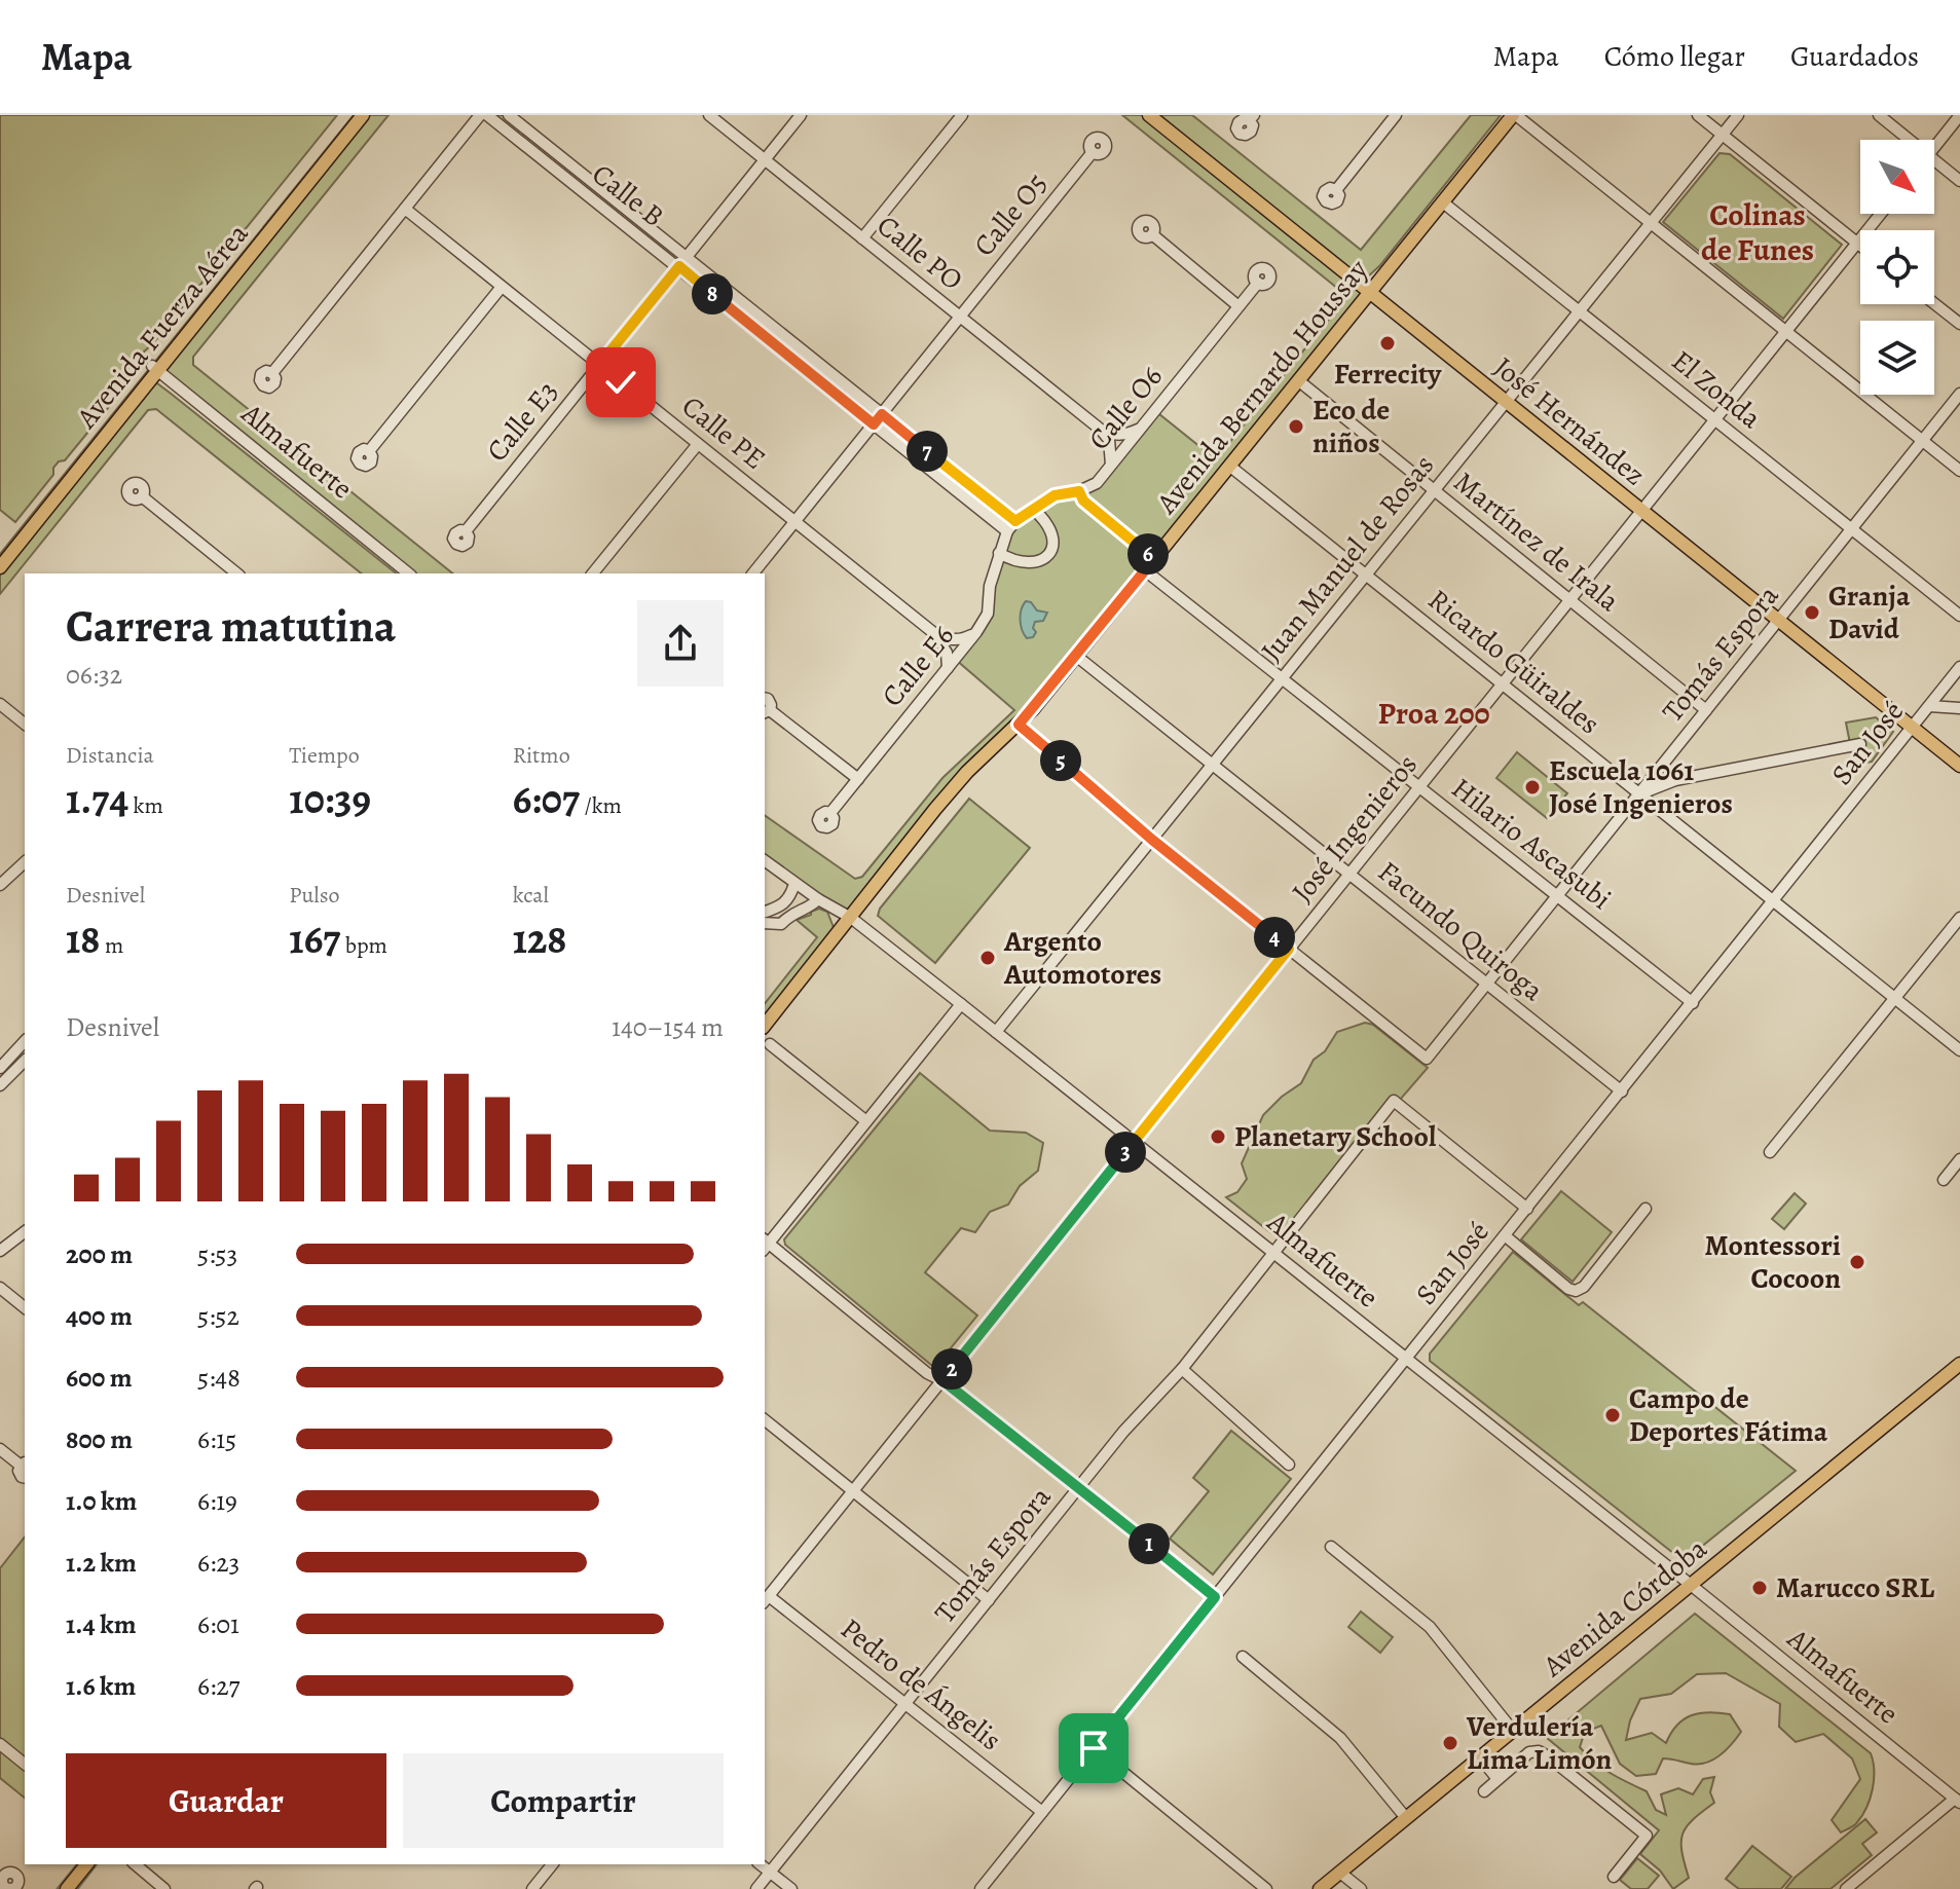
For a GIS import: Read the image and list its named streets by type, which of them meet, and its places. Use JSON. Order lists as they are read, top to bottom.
{
  "streets": {
    "main road": [
      "Avenida Fuerza Aérea",
      "Avenida Bernardo Houssay",
      "José Hernández",
      "Avenida Córdoba"
    ],
    "street": [
      "Calle B",
      "Calle O5",
      "Calle PO",
      "El Zonda",
      "Calle O6",
      "Calle E3",
      "Calle PE",
      "Almafuerte",
      "Martínez de Irala",
      "Juan Manuel de Rosas",
      "Tomás Espora",
      "Ricardo Güiraldes",
      "Calle E6",
      "San José",
      "José Ingenieros",
      "Hilario Ascasubi",
      "Facundo Quiroga",
      "Pedro de Ángelis"
    ]
  },
  "crossings": [
    ["Calle B", "Calle O5"],
    ["Calle B", "Calle O6"],
    ["Calle B", "Calle E3"],
    ["Calle B", "Calle E6"],
    ["Calle O5", "Calle PO"],
    ["Calle O5", "Calle PE"],
    ["Calle PO", "Calle E3"],
    ["Avenida Fuerza Aérea", "Almafuerte"],
    ["Avenida Bernardo Houssay", "El Zonda"],
    ["Avenida Bernardo Houssay", "José Hernández"],
    ["Avenida Bernardo Houssay", "Almafuerte"],
    ["Avenida Bernardo Houssay", "Martínez de Irala"],
    ["Avenida Bernardo Houssay", "Ricardo Güiraldes"],
    ["Avenida Bernardo Houssay", "Hilario Ascasubi"],
    ["Avenida Bernardo Houssay", "Facundo Quiroga"],
    ["El Zonda", "Juan Manuel de Rosas"],
    ["El Zonda", "Tomás Espora"],
    ["El Zonda", "José Ingenieros"],
    ["Calle O6", "Calle E6"],
    ["Calle E3", "Calle PE"],
    ["José Hernández", "Juan Manuel de Rosas"],
    ["José Hernández", "Tomás Espora"],
    ["José Hernández", "San José"],
    ["José Hernández", "José Ingenieros"],
    ["Almafuerte", "Juan Manuel de Rosas"],
    ["Almafuerte", "Tomás Espora"],
    ["Almafuerte", "San José"],
    ["Almafuerte", "José Ingenieros"],
    ["Almafuerte", "Avenida Córdoba"],
    ["Martínez de Irala", "Juan Manuel de Rosas"],
    ["Martínez de Irala", "Tomás Espora"],
    ["Martínez de Irala", "José Ingenieros"],
    ["Juan Manuel de Rosas", "Ricardo Güiraldes"],
    ["Juan Manuel de Rosas", "Hilario Ascasubi"],
    ["Juan Manuel de Rosas", "Facundo Quiroga"],
    ["Tomás Espora", "Ricardo Güiraldes"],
    ["Tomás Espora", "San José"],
    ["Tomás Espora", "José Ingenieros"],
    ["Tomás Espora", "Hilario Ascasubi"],
    ["Tomás Espora", "Facundo Quiroga"],
    ["Tomás Espora", "Pedro de Ángelis"],
    ["Ricardo Güiraldes", "San José"],
    ["Ricardo Güiraldes", "José Ingenieros"],
    ["San José", "Hilario Ascasubi"],
    ["San José", "Facundo Quiroga"],
    ["San José", "Pedro de Ángelis"],
    ["José Ingenieros", "Hilario Ascasubi"],
    ["José Ingenieros", "Facundo Quiroga"],
    ["José Ingenieros", "Pedro de Ángelis"]
  ],
  "districts": ["Colinas de Funes", "Proa 200"],
  "places": [
    "Ferrecity",
    "Eco de niños",
    "Granja David",
    "Escuela 1061 José Ingenieros",
    "Argento Automotores",
    "Planetary School",
    "Montessori Cocoon",
    "Campo de Deportes Fátima",
    "Marucco SRL",
    "Verdulería Lima Limón"
  ],
  "north": "bottom right",
  "page": {
    "header": "Mapa",
    "nav": ["Mapa", "Cómo llegar", "Guardados"],
    "pins": [
      "8",
      "7",
      "6",
      "5",
      "4",
      "3",
      "2",
      "1"
    ],
    "heading": ["Carrera matutina", "06:32"],
    "stats": [
      ["Distancia", "1.74 km"],
      ["Tiempo", "10:39"],
      ["Ritmo", "6:07 /km"],
      ["Desnivel", "18 m"],
      ["Pulso", "167 bpm"],
      ["kcal", "128"]
    ],
    "chart": ["Desnivel", "140–154 m"],
    "list": [
      {
        "name": "200 m",
        "note": "5:53"
      },
      {
        "name": "400 m",
        "note": "5:52"
      },
      {
        "name": "600 m",
        "note": "5:48"
      },
      {
        "name": "800 m",
        "note": "6:15"
      },
      {
        "name": "1.0 km",
        "note": "6:19"
      },
      {
        "name": "1.2 km",
        "note": "6:23"
      },
      {
        "name": "1.4 km",
        "note": "6:01"
      },
      {
        "name": "1.6 km",
        "note": "6:27"
      }
    ],
    "buttons": ["Guardar", "Compartir"]
  }
}
